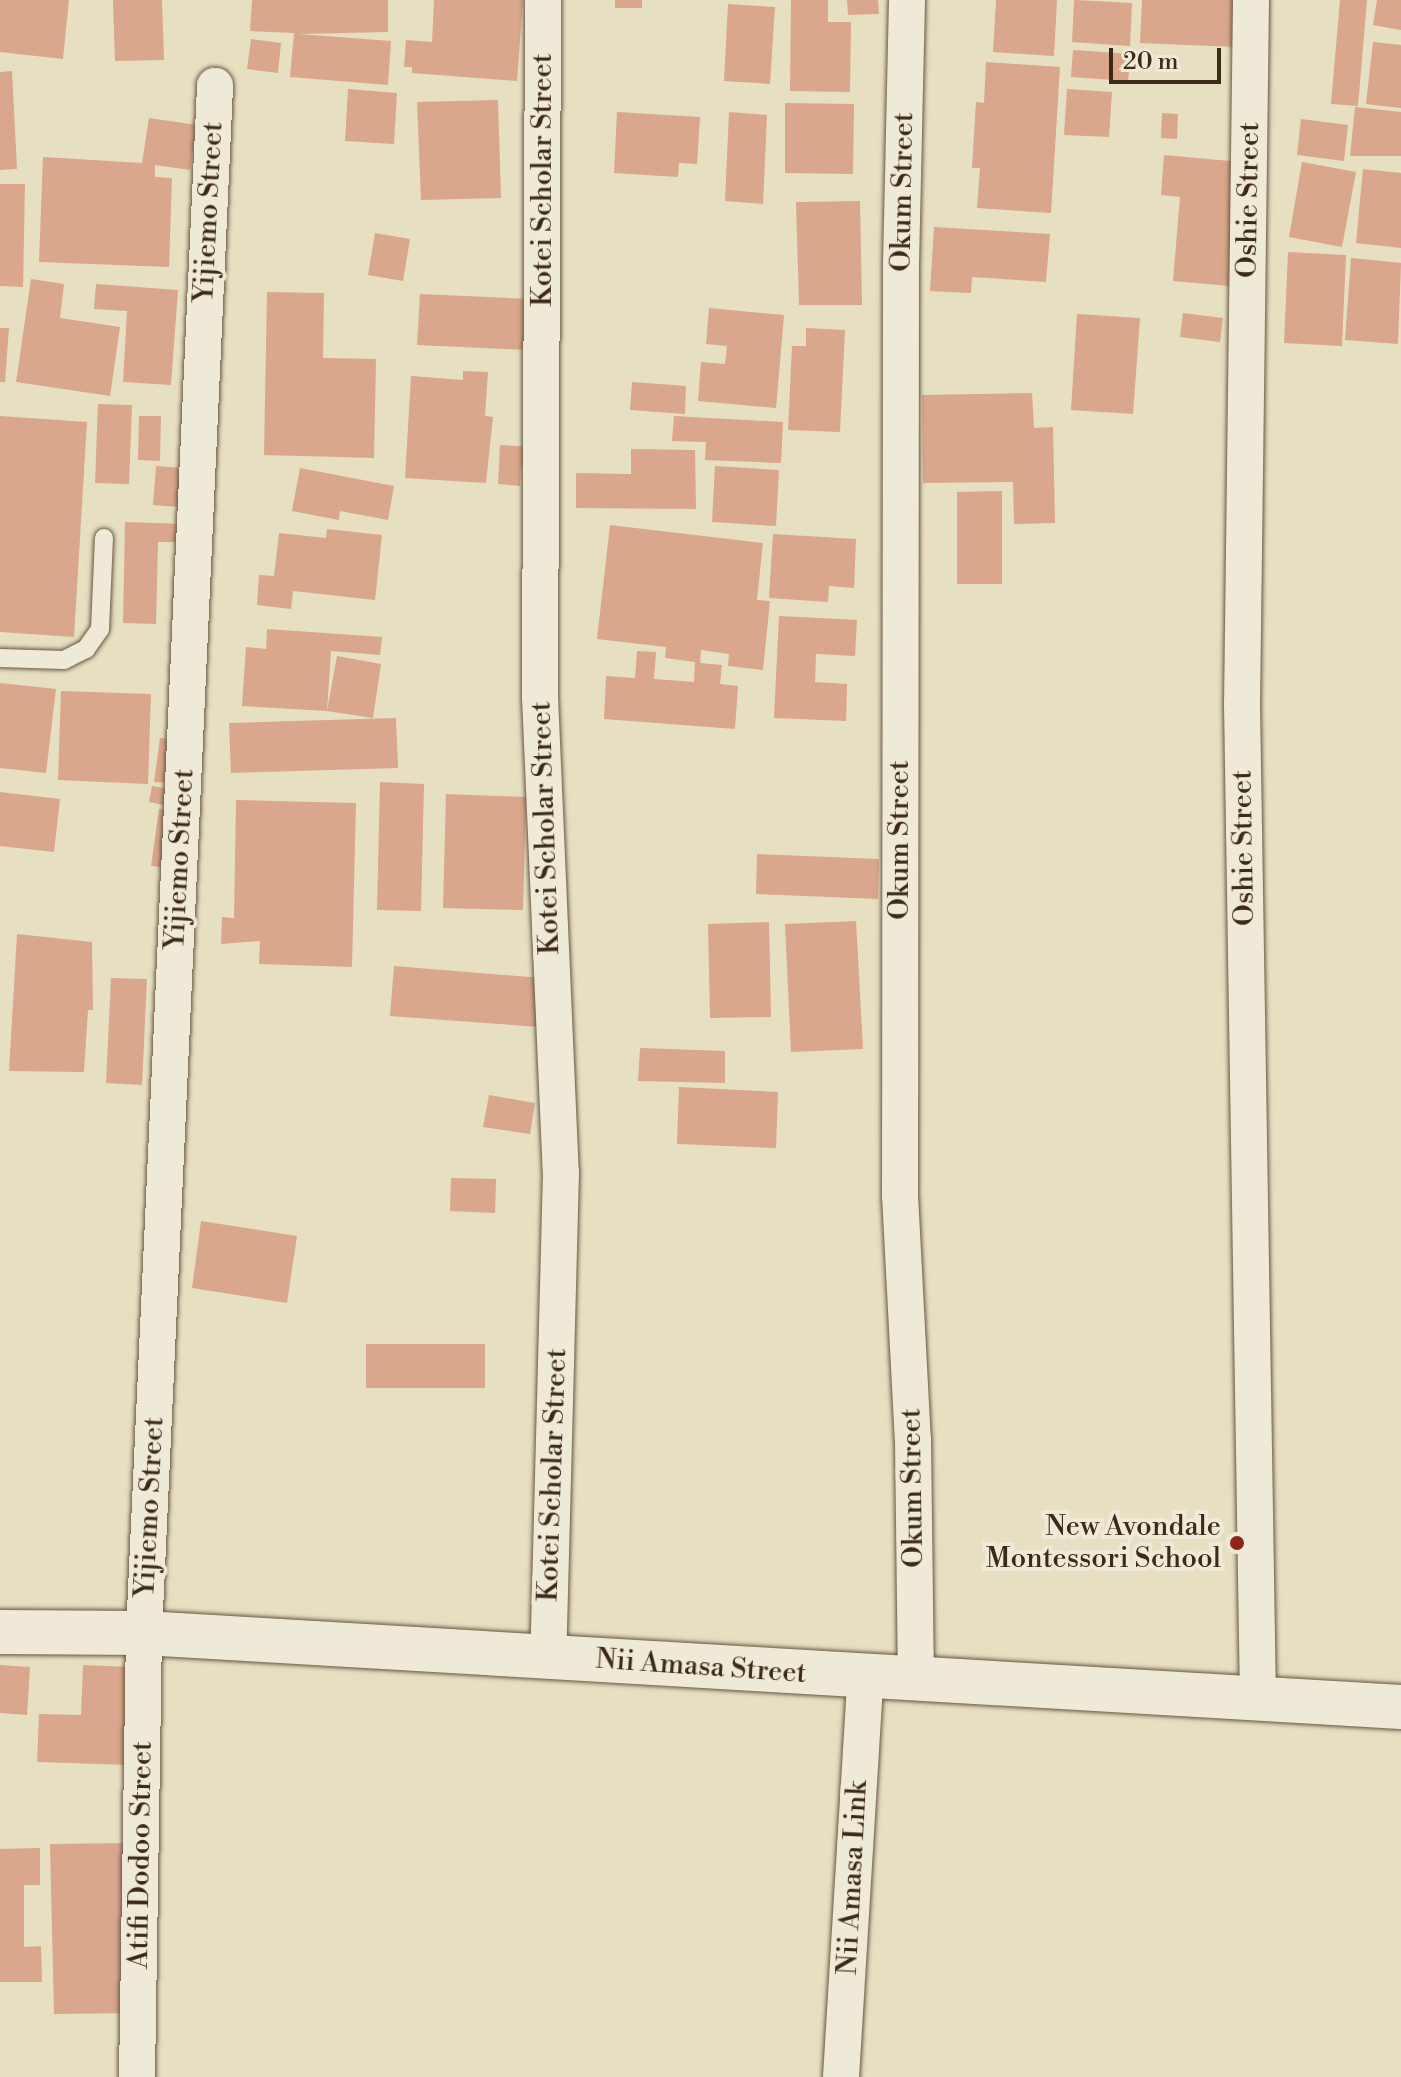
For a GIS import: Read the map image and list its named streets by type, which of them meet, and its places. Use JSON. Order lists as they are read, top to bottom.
{
  "streets": {
    "street": [
      "Kotei Scholar Street",
      "Okum Street",
      "Oshie Street",
      "Yijiemo Street",
      "Nii Amasa Street",
      "Atifi Dodoo Street",
      "Nii Amasa Link"
    ]
  },
  "crossings": [
    ["Kotei Scholar Street", "Nii Amasa Street"],
    ["Okum Street", "Nii Amasa Street"],
    ["Oshie Street", "Nii Amasa Street"],
    ["Yijiemo Street", "Nii Amasa Street"],
    ["Yijiemo Street", "Atifi Dodoo Street"],
    ["Nii Amasa Street", "Atifi Dodoo Street"],
    ["Nii Amasa Street", "Nii Amasa Link"]
  ],
  "places": ["New Avondale Montessori School"],
  "scale_bar": "20 m"
}
